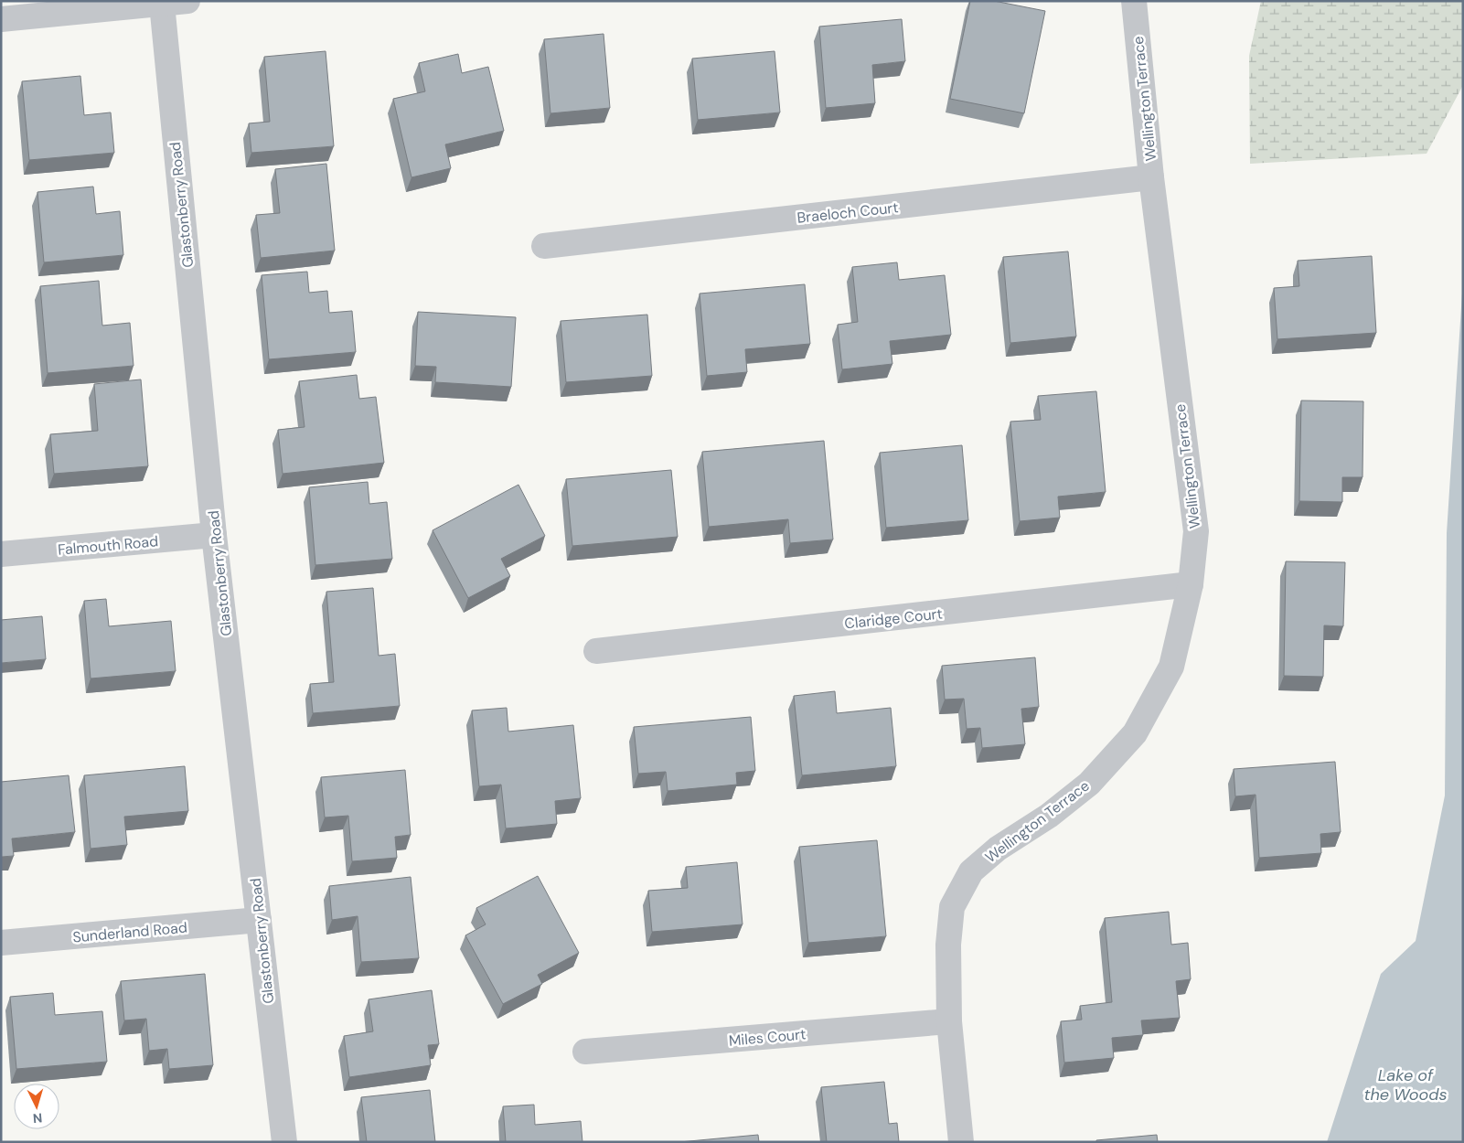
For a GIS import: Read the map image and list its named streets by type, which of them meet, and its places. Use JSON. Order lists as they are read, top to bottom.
{
  "streets": {
    "street": [
      "Wellington Terrace",
      "Glastonberry Road",
      "Braeloch Court",
      "Falmouth Road",
      "Claridge Court",
      "Sunderland Road",
      "Miles Court"
    ]
  },
  "crossings": [
    ["Wellington Terrace", "Braeloch Court"],
    ["Wellington Terrace", "Claridge Court"],
    ["Wellington Terrace", "Miles Court"],
    ["Glastonberry Road", "Falmouth Road"],
    ["Glastonberry Road", "Sunderland Road"]
  ],
  "water": ["Lake of the Woods"],
  "north": "bottom"
}
